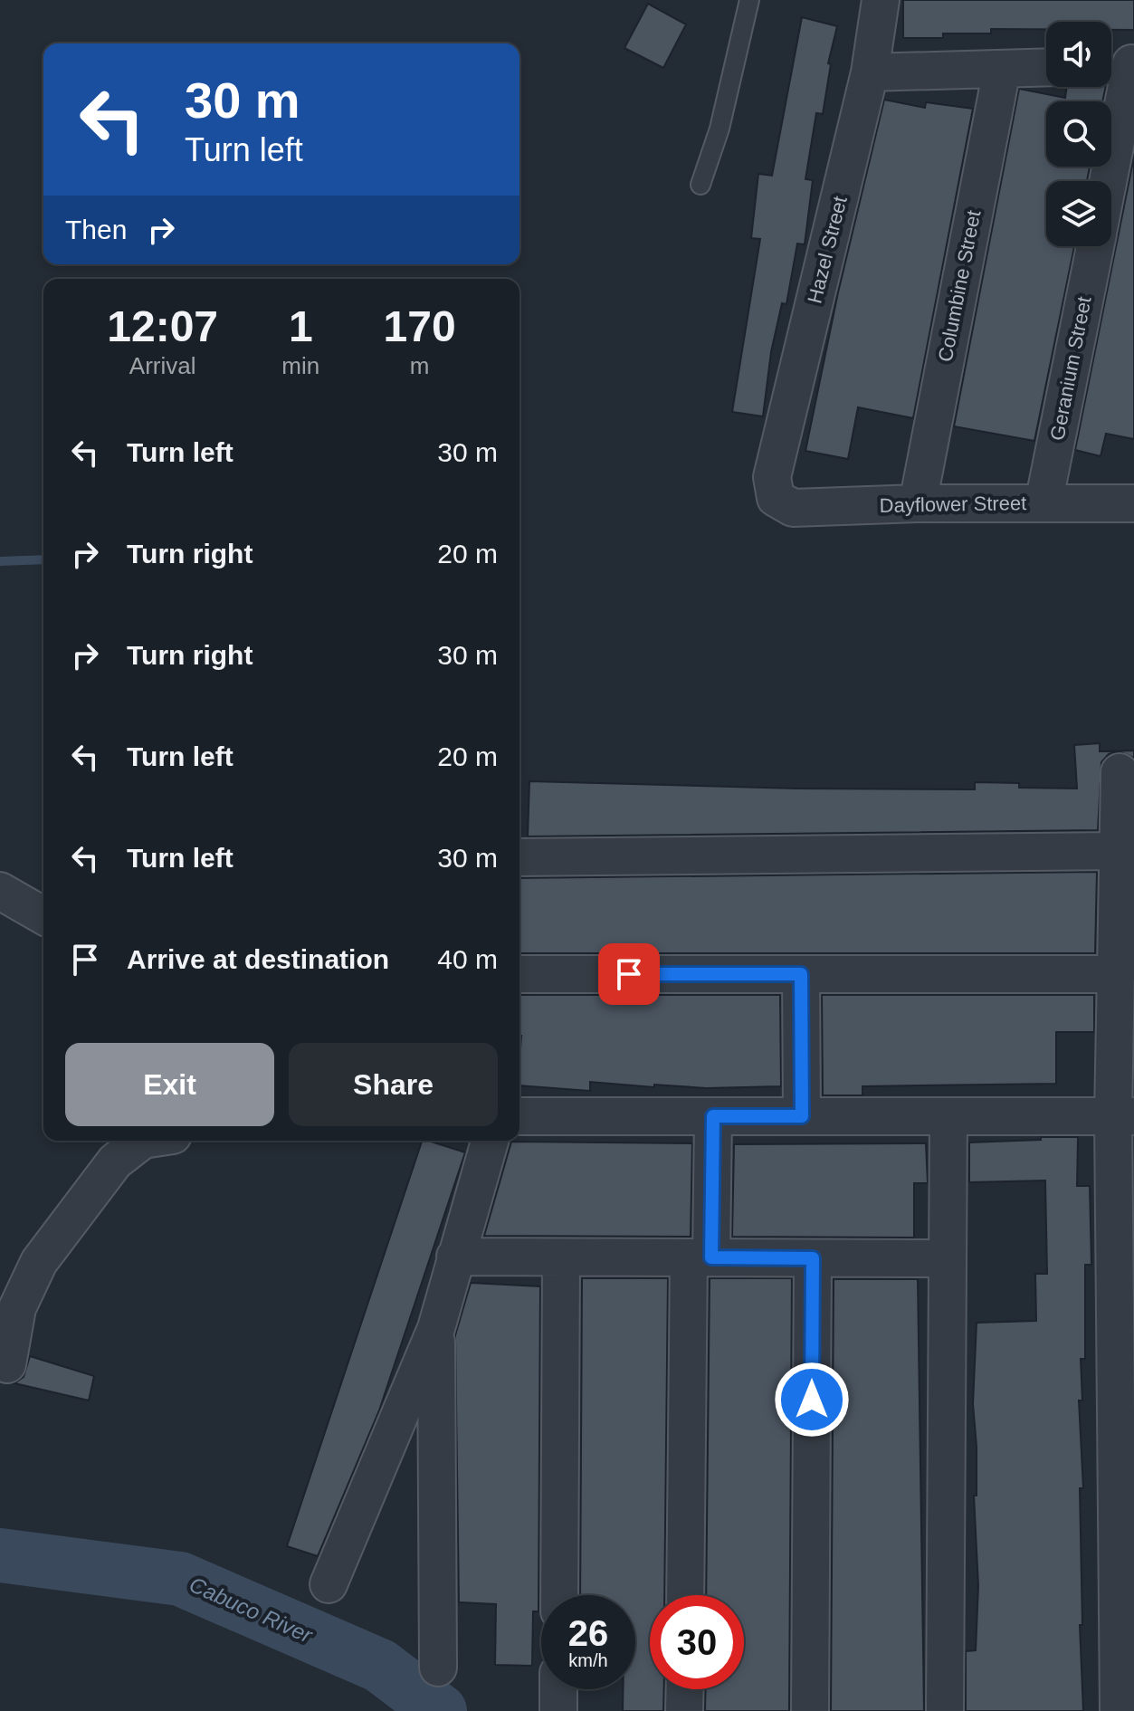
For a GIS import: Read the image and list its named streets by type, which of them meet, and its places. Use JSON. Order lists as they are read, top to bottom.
{
  "streets": {
    "street": [
      "Hazel Street",
      "Columbine Street",
      "Geranium Street",
      "Dayflower Street"
    ]
  },
  "crossings": [
    ["Hazel Street", "Dayflower Street"],
    ["Columbine Street", "Dayflower Street"],
    ["Geranium Street", "Dayflower Street"]
  ],
  "water": ["Cabuco River"],
  "page": {
    "turn": ["30 m", "Turn left"],
    "then": "Then",
    "eta": [
      "12:07",
      "Arrival",
      "1",
      "min",
      "170",
      "m"
    ],
    "list": [
      {
        "name": "Turn left",
        "value": "30 m"
      },
      {
        "name": "Turn right",
        "value": "20 m"
      },
      {
        "name": "Turn right",
        "value": "30 m"
      },
      {
        "name": "Turn left",
        "value": "20 m"
      },
      {
        "name": "Turn left",
        "value": "30 m"
      },
      {
        "name": "Arrive at destination",
        "value": "40 m"
      }
    ],
    "buttons": ["Exit", "Share"],
    "speed": "26 km/h",
    "limit": "30"
  }
}
